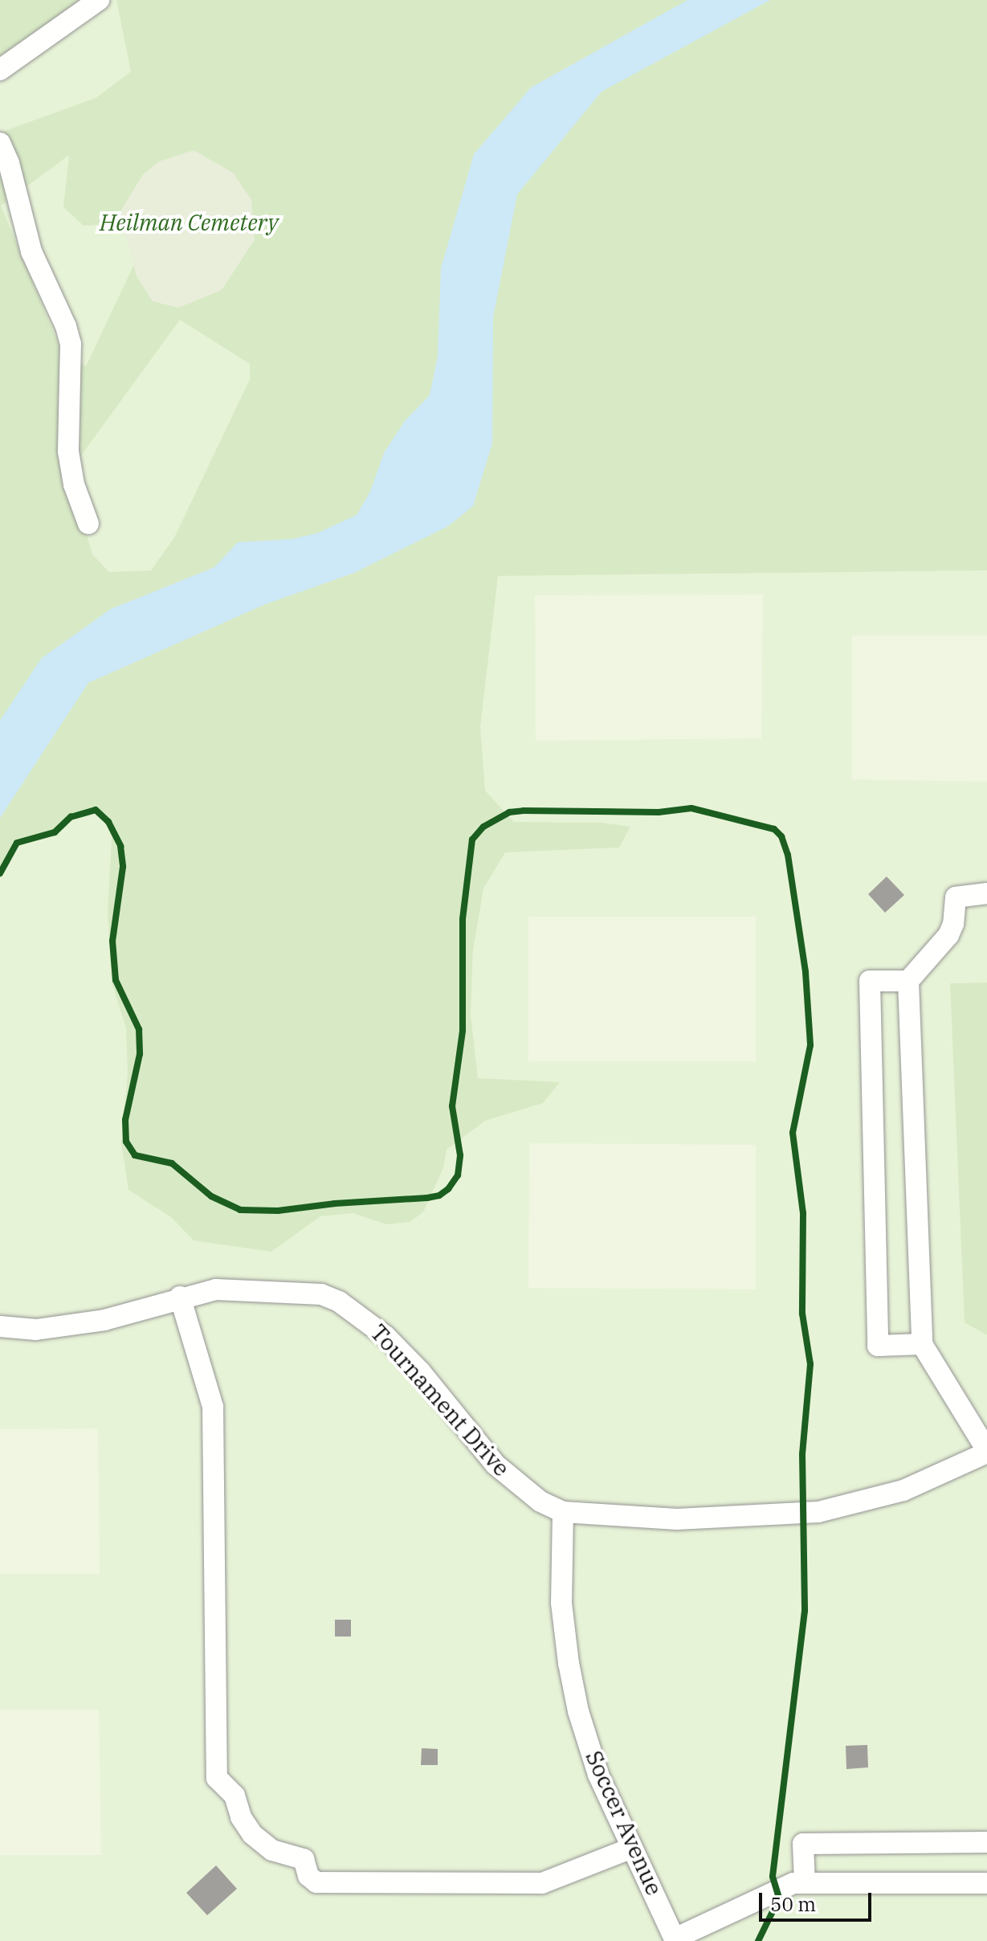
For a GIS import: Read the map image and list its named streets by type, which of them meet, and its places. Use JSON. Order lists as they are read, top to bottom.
{
  "streets": {
    "street": ["Tournament Drive", "Soccer Avenue"]
  },
  "crossings": [
    ["Tournament Drive", "Soccer Avenue"]
  ],
  "parks": ["Heilman Cemetery"],
  "scale_bar": "50 m"
}
